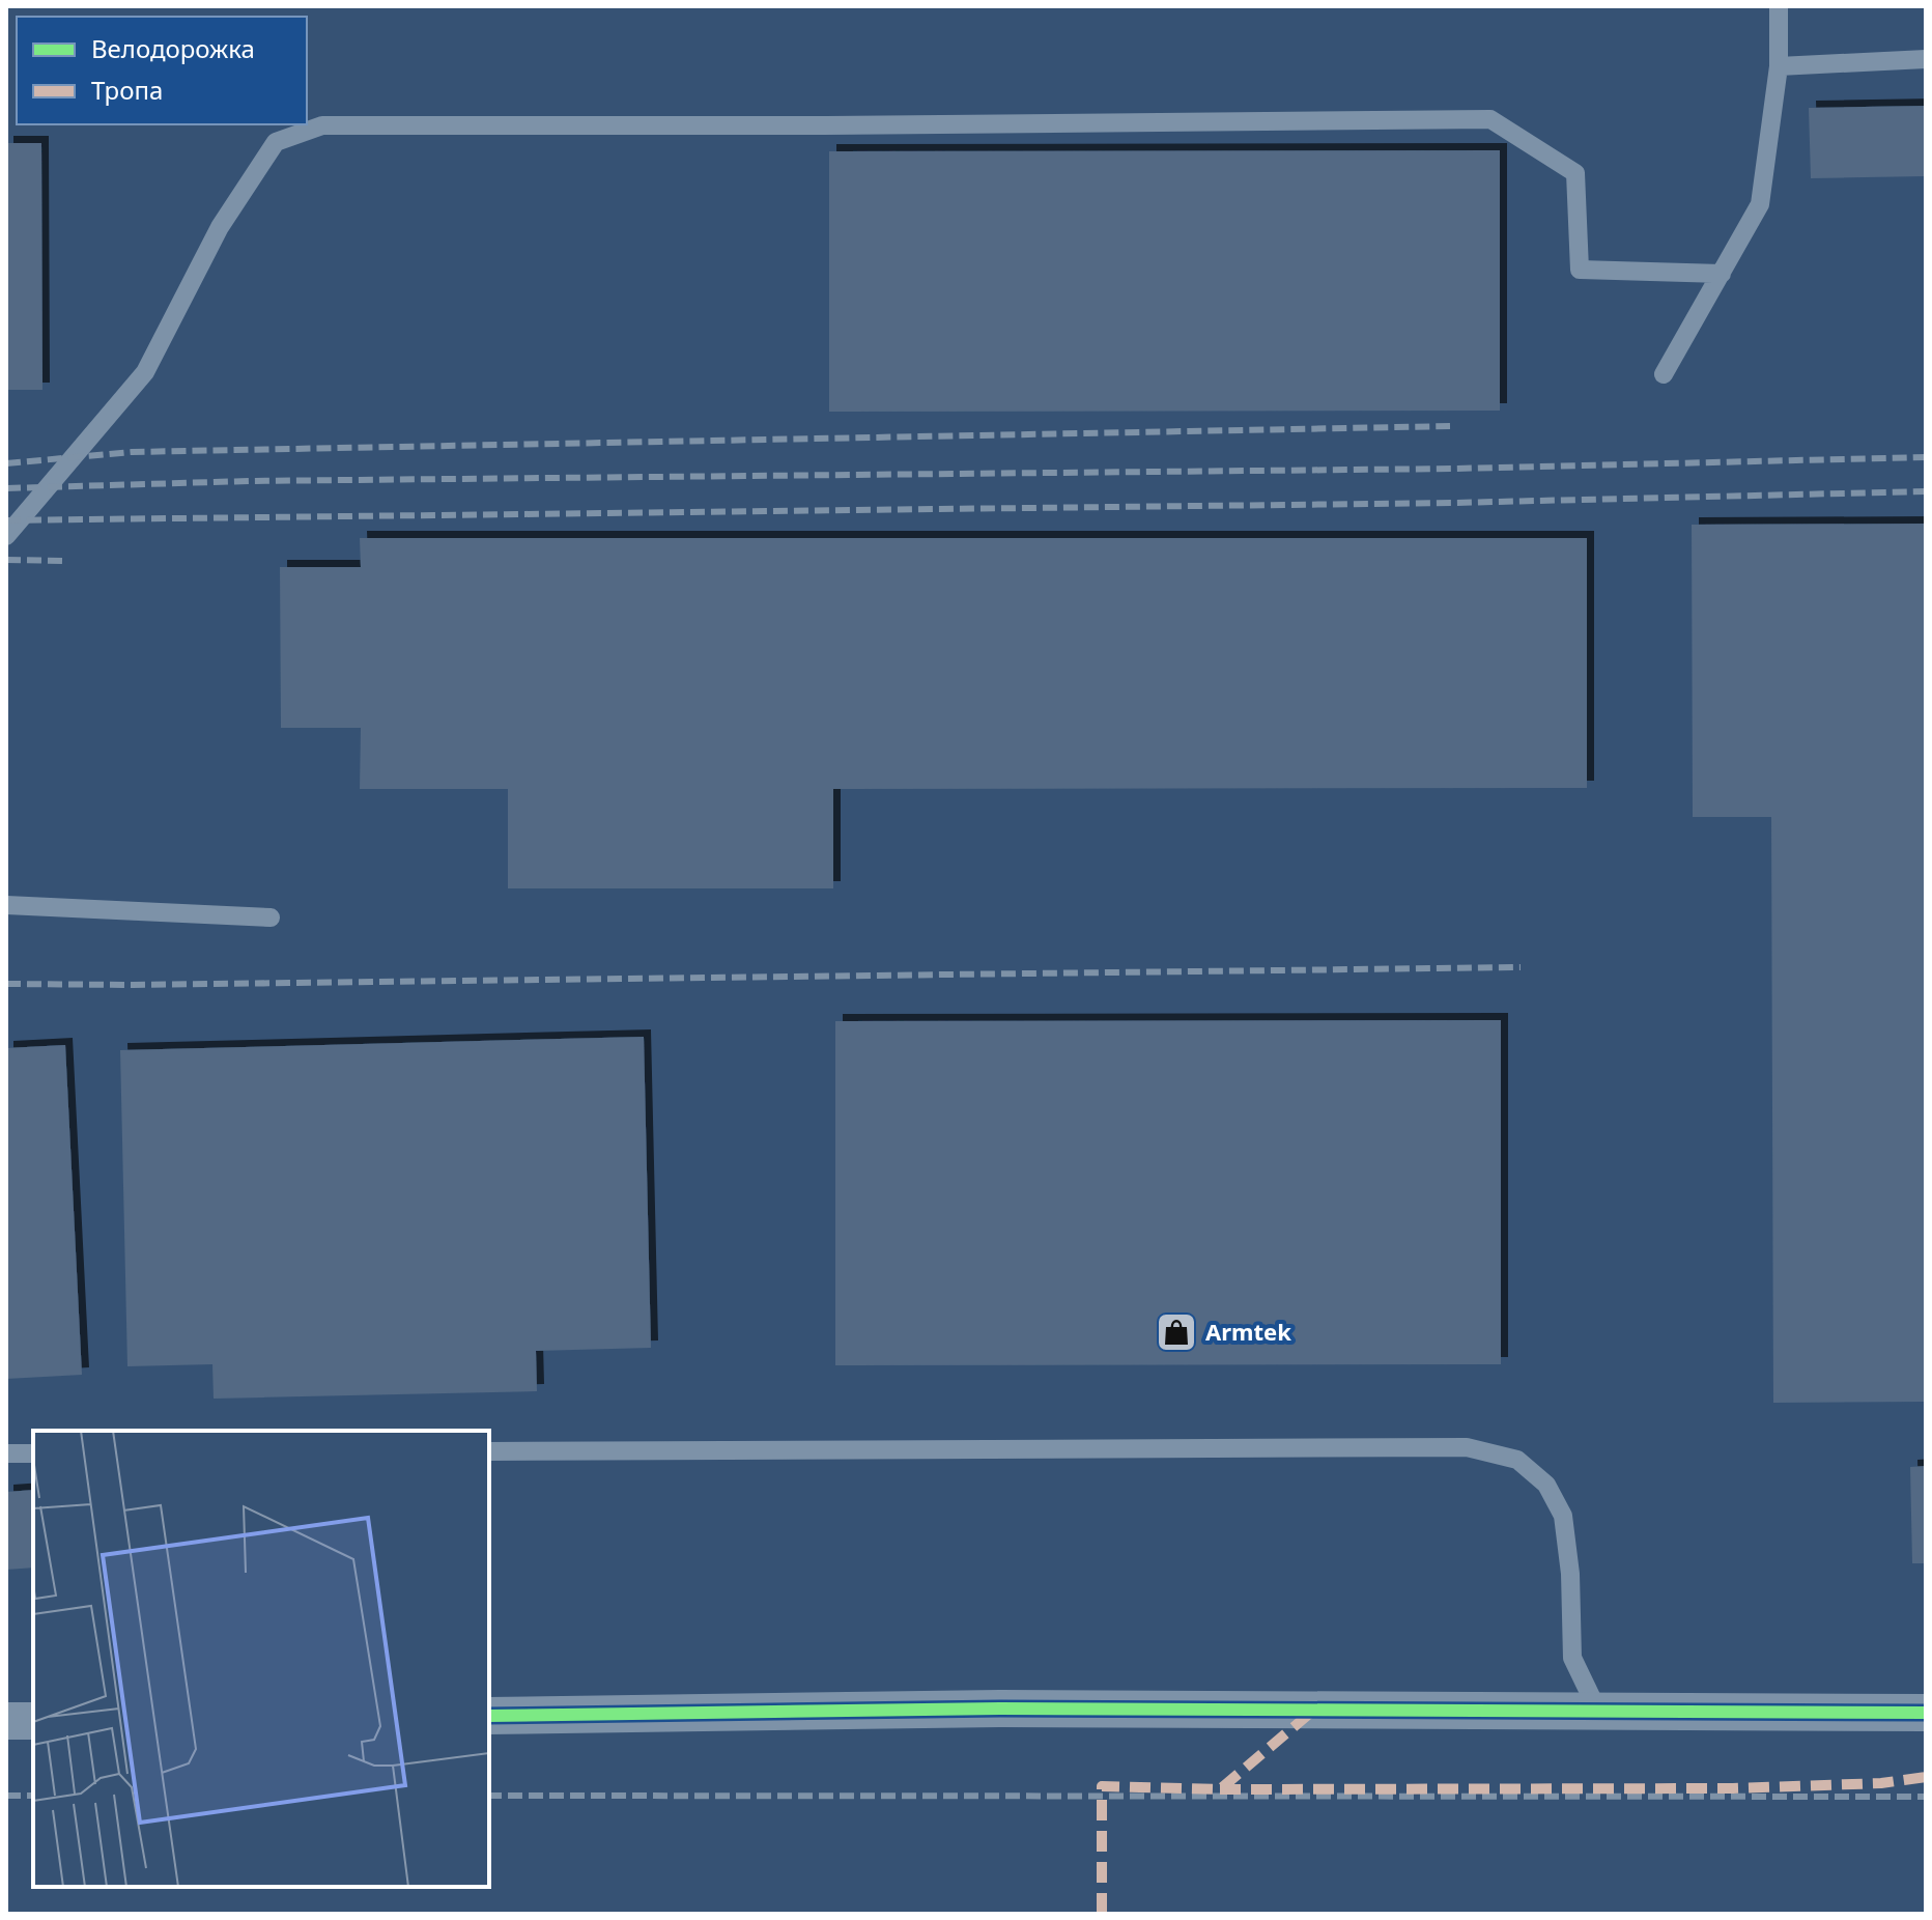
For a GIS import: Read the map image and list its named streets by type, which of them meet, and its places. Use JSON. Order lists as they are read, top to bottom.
{
  "places": {
    "shop": ["Armtek"]
  },
  "legend": ["Велодорожка", "Тропа"]
}
